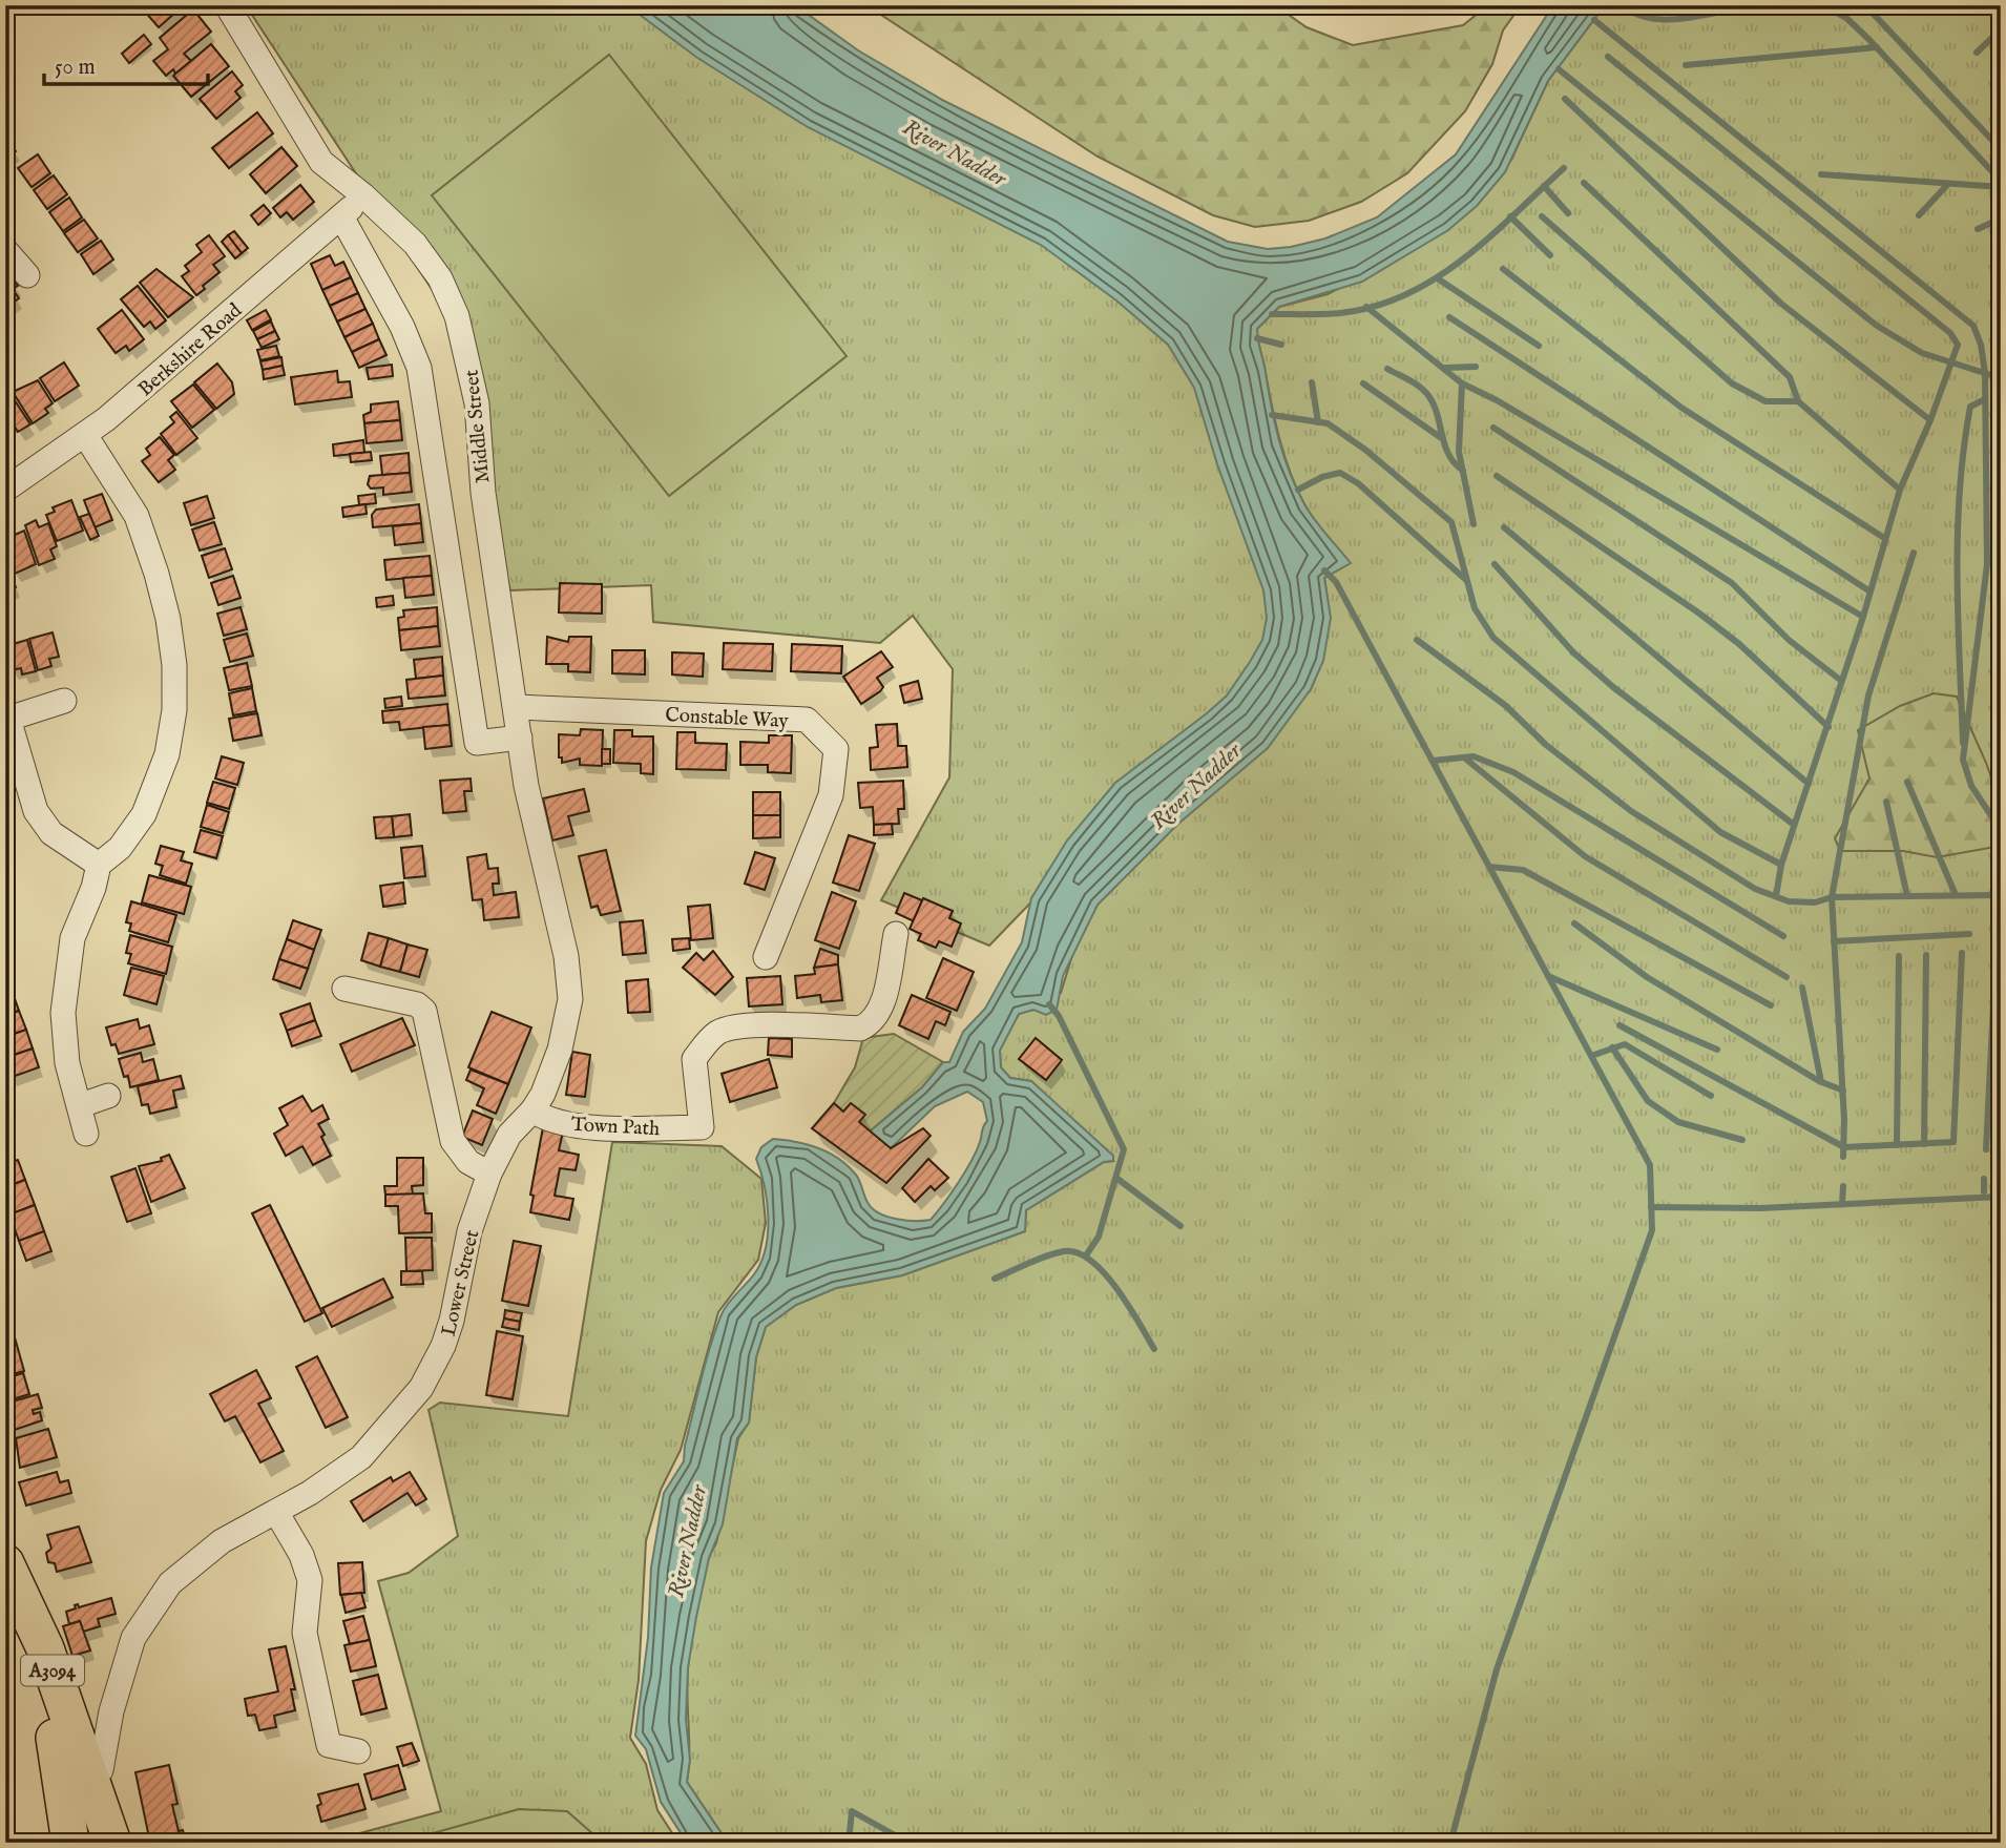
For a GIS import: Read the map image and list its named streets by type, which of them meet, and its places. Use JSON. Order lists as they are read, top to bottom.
{
  "streets": {
    "main road": ["A3094"],
    "street": [
      "Berkshire Road",
      "Middle Street",
      "Constable Way",
      "Town Path",
      "Lower Street"
    ]
  },
  "crossings": [
    ["Berkshire Road", "Middle Street"],
    ["Middle Street", "Constable Way"],
    ["Middle Street", "Lower Street"],
    ["Constable Way", "Lower Street"],
    ["Town Path", "Lower Street"],
    ["Lower Street", "A3094"]
  ],
  "water": ["River Nadder"],
  "scale_bar": "50 m"
}
